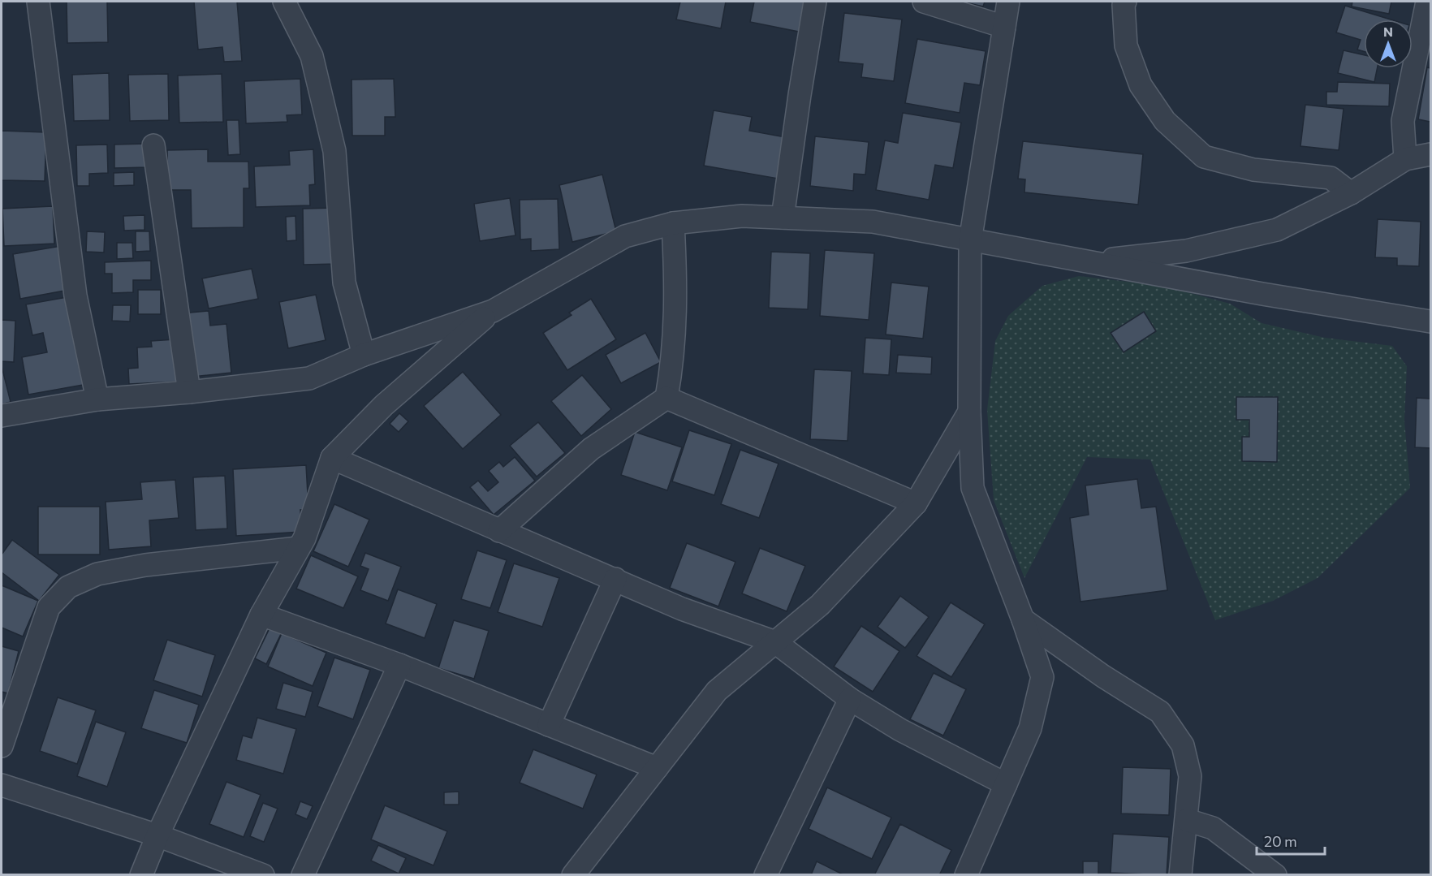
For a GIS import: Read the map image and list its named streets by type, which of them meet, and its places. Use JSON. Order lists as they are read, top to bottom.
{
  "scale_bar": "20 m",
  "north": "top"
}
